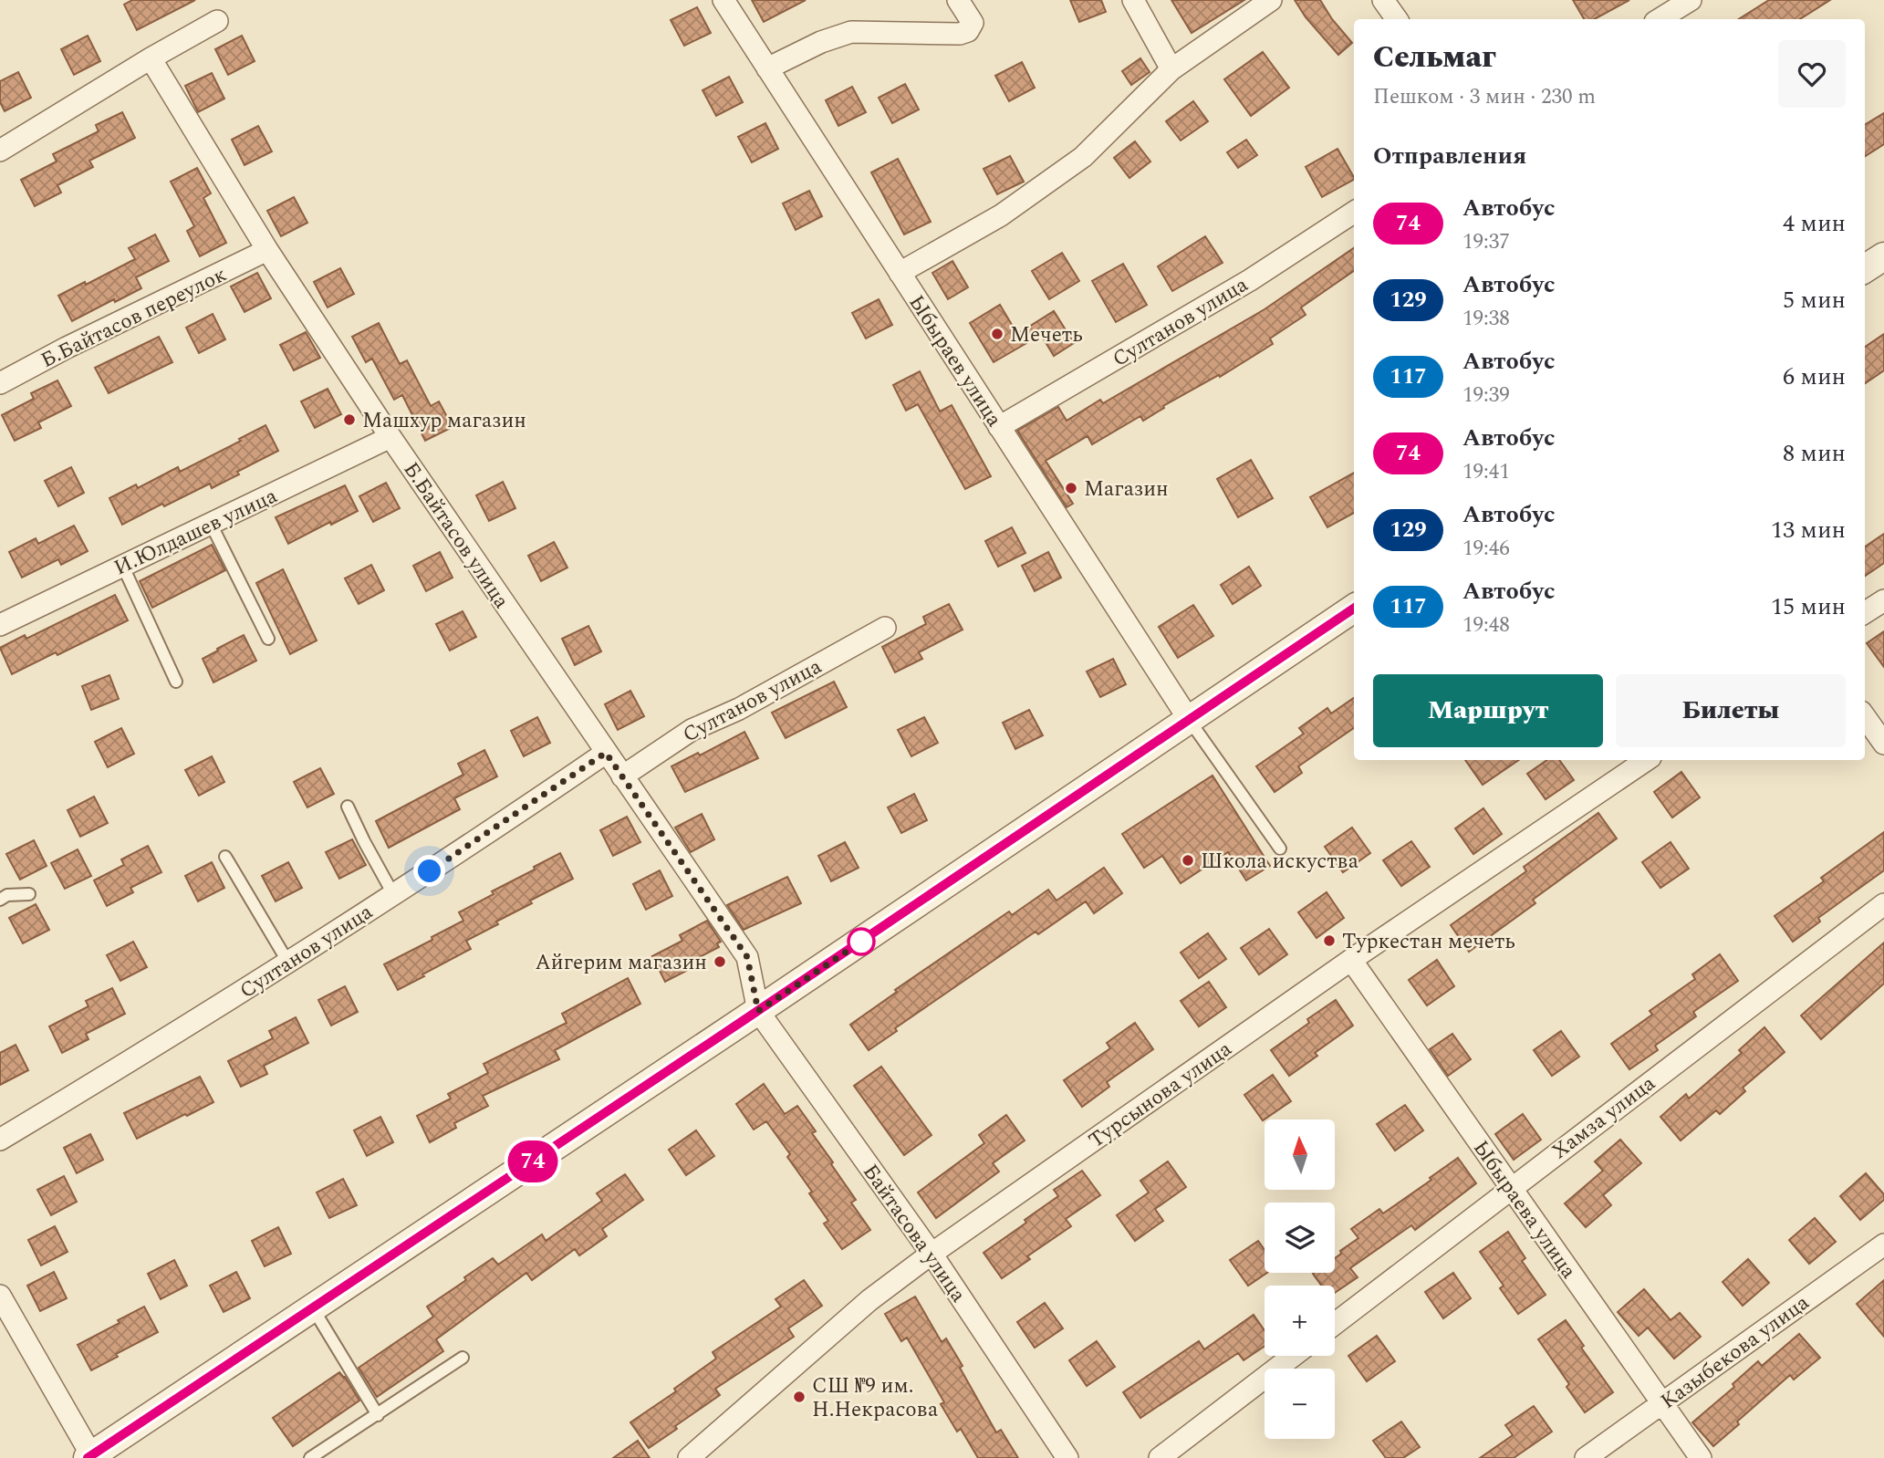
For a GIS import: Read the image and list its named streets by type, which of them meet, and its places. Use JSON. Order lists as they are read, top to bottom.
{
  "streets": {
    "street": [
      "Б.Байтасов переулок",
      "Султанов улица",
      "Ыбыраев улица",
      "И.Юлдашев улица",
      "Б.Байтасов улица",
      "Турсынова улица",
      "Хамза улица",
      "Ыбыраева улица",
      "Байтасова улица",
      "Казыбекова улица"
    ]
  },
  "crossings": [
    ["Б.Байтасов переулок", "Б.Байтасов улица"],
    ["Султанов улица", "Ыбыраев улица"],
    ["Султанов улица", "Б.Байтасов улица"],
    ["И.Юлдашев улица", "Б.Байтасов улица"],
    ["Б.Байтасов улица", "Байтасова улица"],
    ["Турсынова улица", "Ыбыраева улица"],
    ["Турсынова улица", "Байтасова улица"],
    ["Хамза улица", "Ыбыраева улица"],
    ["Ыбыраева улица", "Казыбекова улица"]
  ],
  "places": [
    "Мечеть",
    "Машхур магазин",
    "Магазин",
    "Школа искуства",
    "Туркестан мечеть",
    "Айгерим магазин",
    "СШ №9 им. Н.Некрасова"
  ],
  "lines": ["bus line 74"],
  "north": "top",
  "page": {
    "on_map": "74",
    "heading": [
      ["Сельмаг", "Пешком · 3 мин · 230 m"],
      "Отправления"
    ],
    "list": [
      {
        "mark": "74",
        "name": "Автобус",
        "note": "19:37",
        "value": "4 мин"
      },
      {
        "mark": "129",
        "name": "Автобус",
        "note": "19:38",
        "value": "5 мин"
      },
      {
        "mark": "117",
        "name": "Автобус",
        "note": "19:39",
        "value": "6 мин"
      },
      {
        "mark": "74",
        "name": "Автобус",
        "note": "19:41",
        "value": "8 мин"
      },
      {
        "mark": "129",
        "name": "Автобус",
        "note": "19:46",
        "value": "13 мин"
      },
      {
        "mark": "117",
        "name": "Автобус",
        "note": "19:48",
        "value": "15 мин"
      }
    ],
    "buttons": ["Маршрут", "Билеты"],
    "map_buttons": ["+", "−"]
  }
}
